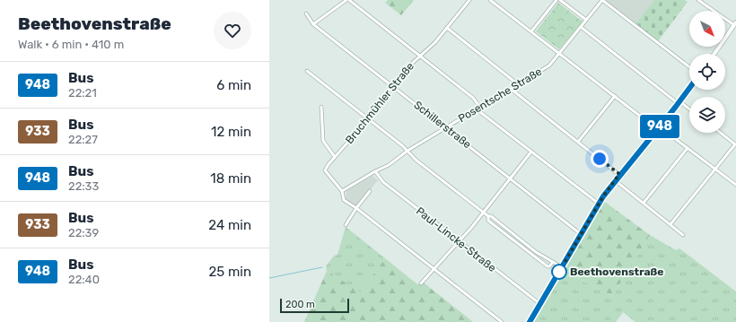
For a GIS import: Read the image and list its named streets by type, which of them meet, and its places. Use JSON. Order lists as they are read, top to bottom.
{
  "streets": {
    "street": [
      "Posentsche Straße",
      "Bruchmühler Straße",
      "Schillerstraße",
      "Paul-Lincke-Straße"
    ]
  },
  "crossings": [
    ["Posentsche Straße", "Bruchmühler Straße"],
    ["Posentsche Straße", "Schillerstraße"],
    ["Posentsche Straße", "Paul-Lincke-Straße"],
    ["Bruchmühler Straße", "Schillerstraße"]
  ],
  "places": ["Beethovenstraße"],
  "lines": ["bus line 948"],
  "scale_bar": "200 m",
  "north": "bottom right",
  "page": {
    "heading": ["Beethovenstraße", "Walk · 6 min · 410 m"],
    "on_map": "948",
    "list": [
      {
        "mark": "948",
        "name": "Bus",
        "note": "22:21",
        "value": "6 min"
      },
      {
        "mark": "933",
        "name": "Bus",
        "note": "22:27",
        "value": "12 min"
      },
      {
        "mark": "948",
        "name": "Bus",
        "note": "22:33",
        "value": "18 min"
      },
      {
        "mark": "933",
        "name": "Bus",
        "note": "22:39",
        "value": "24 min"
      },
      {
        "mark": "948",
        "name": "Bus",
        "note": "22:40",
        "value": "25 min"
      }
    ],
    "scale": "200 m"
  }
}
